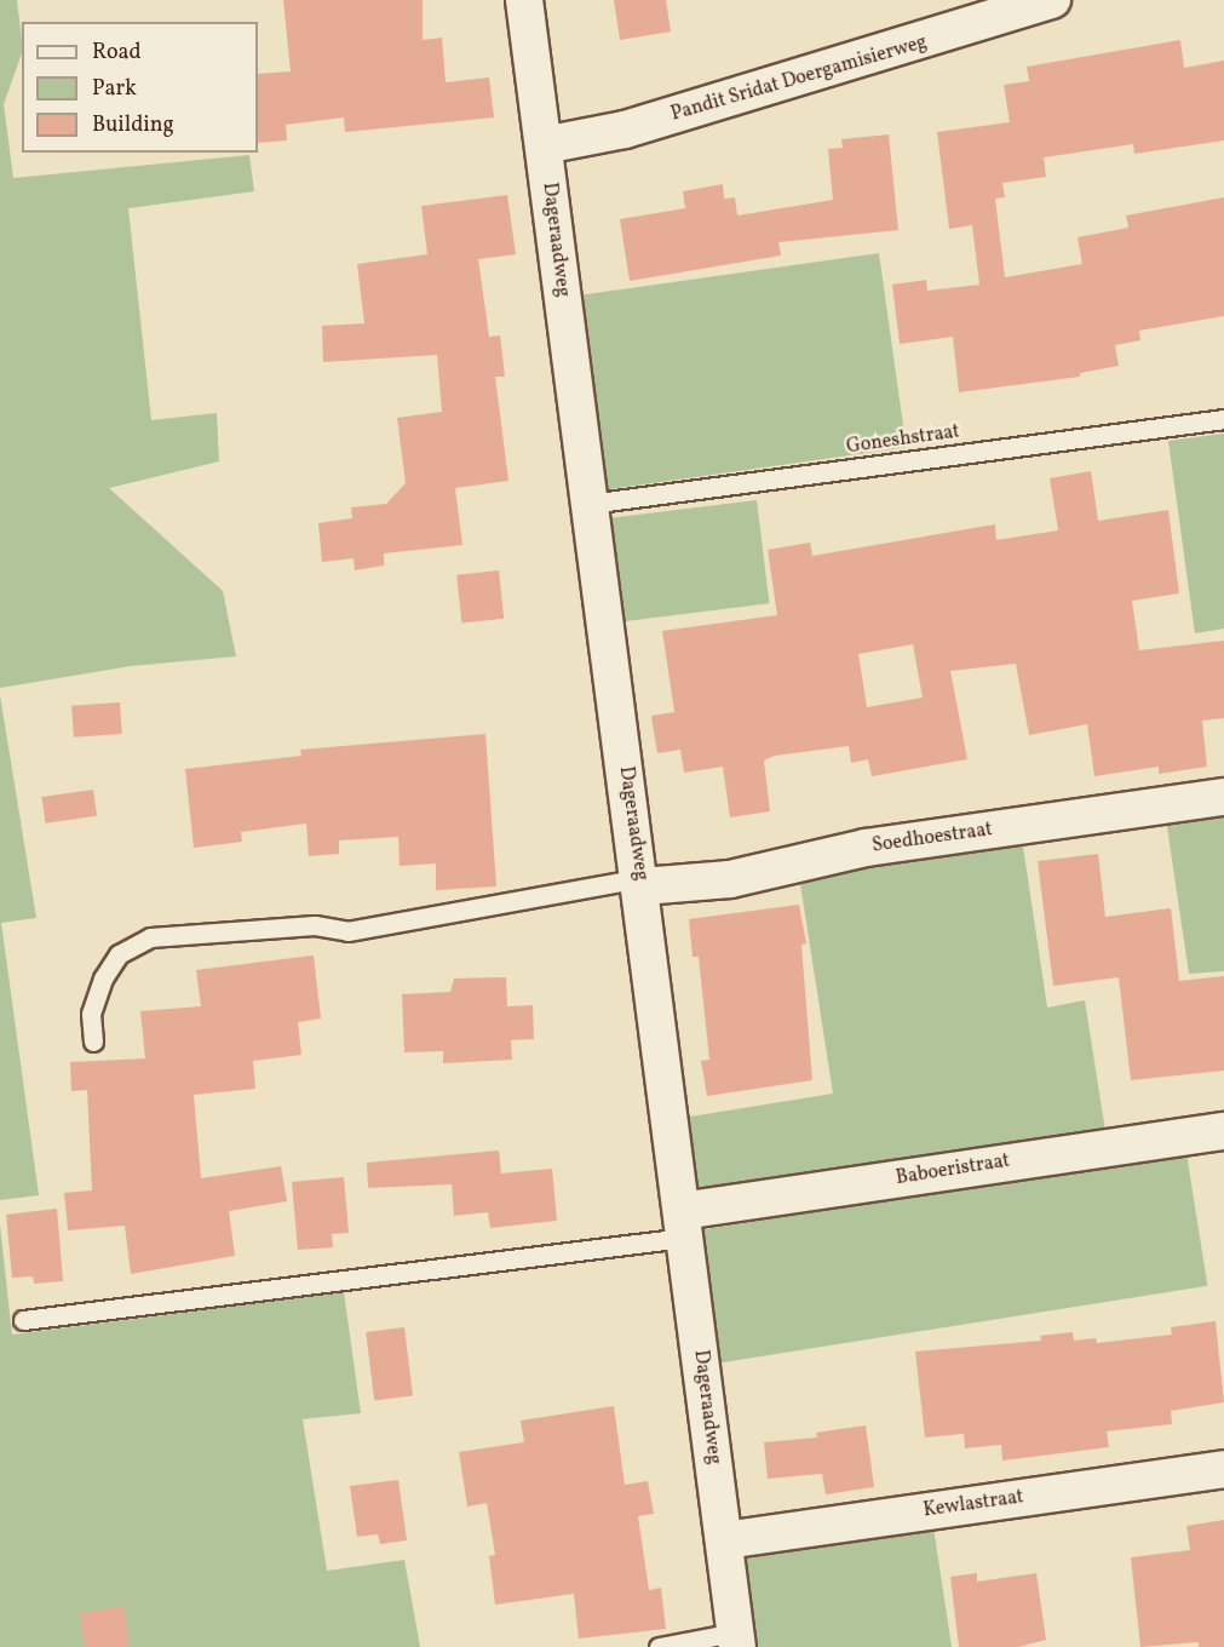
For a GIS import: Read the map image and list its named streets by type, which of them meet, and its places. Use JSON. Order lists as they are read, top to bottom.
{
  "streets": {
    "street": [
      "Pandit Sridat Doergamisierweg",
      "Dageraadweg",
      "Soedhoestraat",
      "Baboeristraat",
      "Kewlastraat"
    ],
    "lane": ["Goneshstraat"]
  },
  "crossings": [
    ["Pandit Sridat Doergamisierweg", "Dageraadweg"],
    ["Dageraadweg", "Goneshstraat"],
    ["Dageraadweg", "Soedhoestraat"],
    ["Dageraadweg", "Baboeristraat"],
    ["Dageraadweg", "Kewlastraat"]
  ],
  "legend": ["Road", "Park", "Building"]
}
